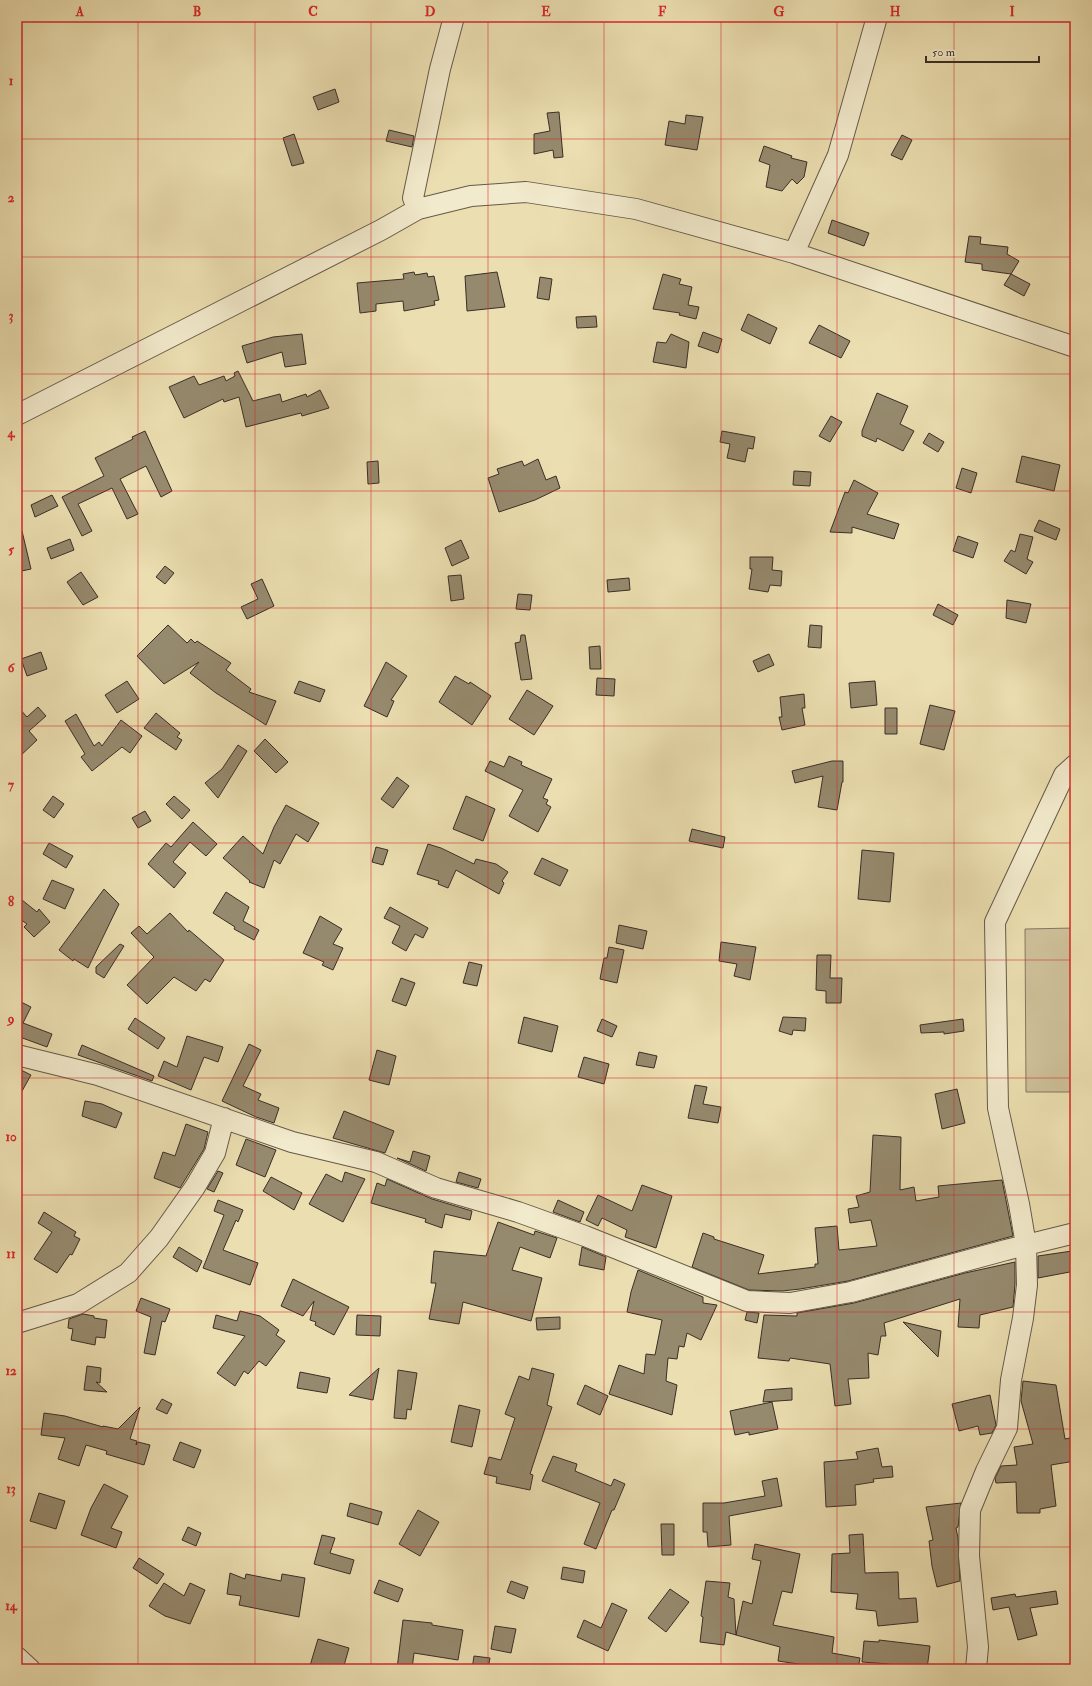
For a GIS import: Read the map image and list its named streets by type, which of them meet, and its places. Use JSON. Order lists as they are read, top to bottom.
{
  "scale_bar": "50 m",
  "grid": {
    "columns": [
      "A",
      "B",
      "C",
      "D",
      "E",
      "F",
      "G",
      "H",
      "I"
    ],
    "rows": [
      "1",
      "2",
      "3",
      "4",
      "5",
      "6",
      "7",
      "8",
      "9",
      "10",
      "11",
      "12",
      "13",
      "14"
    ]
  }
}
